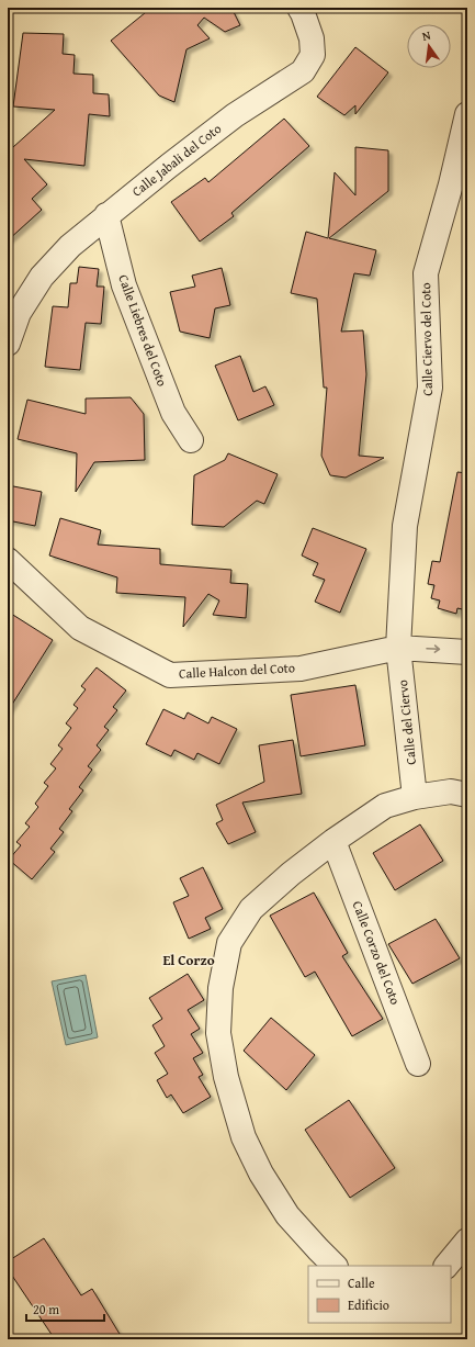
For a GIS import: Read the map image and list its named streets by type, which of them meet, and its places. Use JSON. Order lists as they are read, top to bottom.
{
  "streets": {
    "street": [
      "Calle Jabali del Coto",
      "Calle Liebres del Coto",
      "Calle Ciervo del Coto",
      "Calle Halcon del Coto",
      "Calle del Ciervo",
      "Calle Corzo del Coto"
    ]
  },
  "crossings": [
    ["Calle Jabali del Coto", "Calle Liebres del Coto"],
    ["Calle Ciervo del Coto", "Calle Halcon del Coto"],
    ["Calle Ciervo del Coto", "Calle del Ciervo"],
    ["Calle Halcon del Coto", "Calle del Ciervo"]
  ],
  "districts": ["El Corzo"],
  "legend": ["Calle", "Edificio"],
  "scale_bar": "20 m",
  "north": "top"
}
